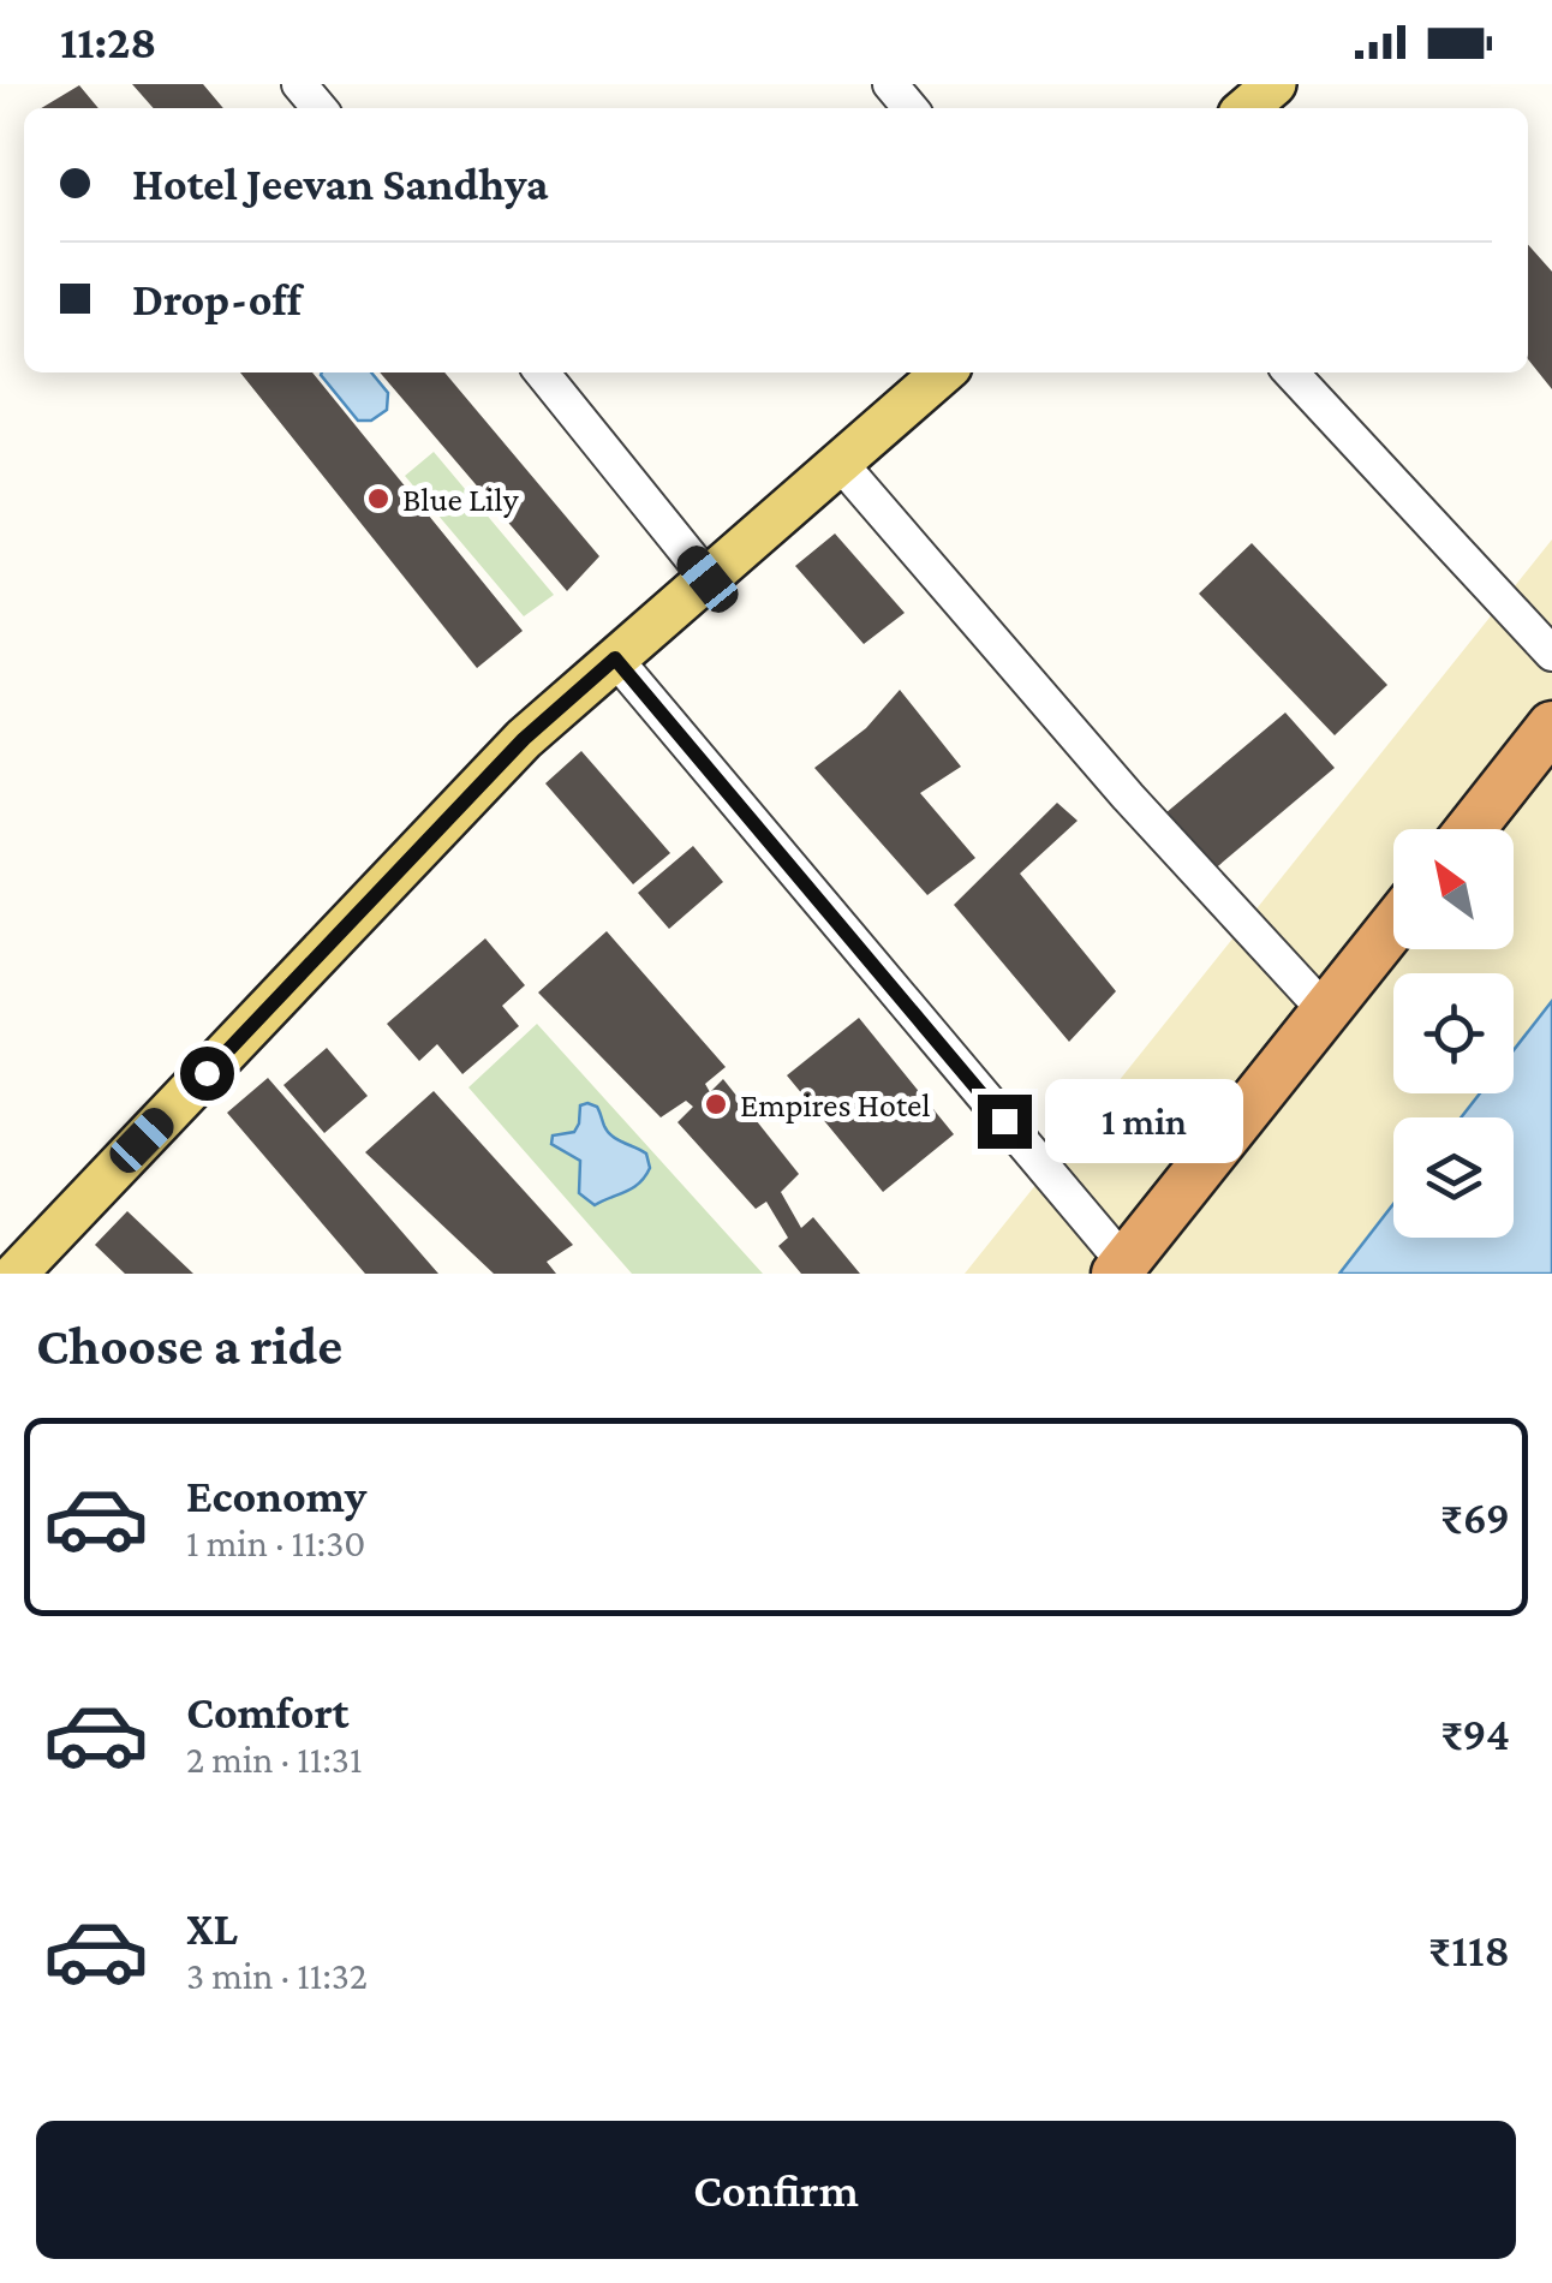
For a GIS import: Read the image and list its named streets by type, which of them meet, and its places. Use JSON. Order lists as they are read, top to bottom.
{
  "places": ["Blue Lily", "Empires Hotel"],
  "north": "top left",
  "page": {
    "status": "11:28",
    "banner": ["Hotel Jeevan Sandhya", "Drop-off"],
    "bubble": "1 min",
    "heading": "Choose a ride",
    "list": [
      {
        "name": "Economy",
        "note": "1 min · 11:30",
        "value": "₹69"
      },
      {
        "name": "Comfort",
        "note": "2 min · 11:31",
        "value": "₹94"
      },
      {
        "name": "XL",
        "note": "3 min · 11:32",
        "value": "₹118"
      }
    ],
    "buttons": "Confirm"
  }
}
